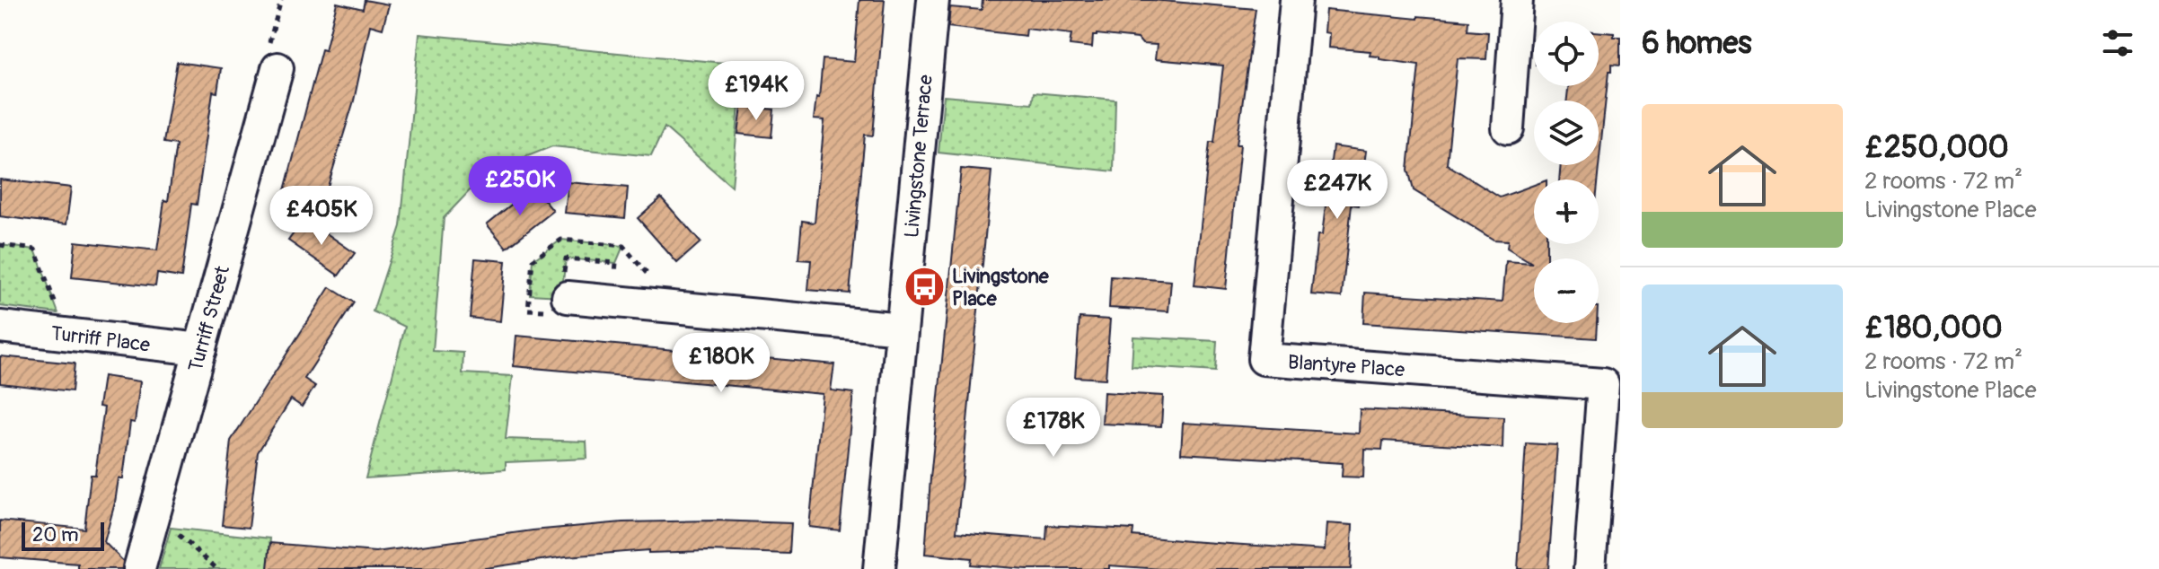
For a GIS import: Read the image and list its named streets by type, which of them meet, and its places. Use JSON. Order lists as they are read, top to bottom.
{
  "streets": {
    "street": [
      "Livingstone Terrace",
      "Turriff Street",
      "Turriff Place",
      "Blantyre Place"
    ]
  },
  "crossings": [
    ["Turriff Street", "Turriff Place"]
  ],
  "places": {
    "bus stop": ["Livingstone Place"]
  },
  "scale_bar": "20 m",
  "page": {
    "heading": "6 homes",
    "map_buttons": ["+", "−"],
    "price": [
      "£194K",
      "£250K",
      "£247K",
      "£405K",
      "£180K",
      "£178K"
    ],
    "list": [
      {
        "name": "£250,000",
        "note": "2 rooms · 72 m² · Livingstone Place"
      },
      {
        "name": "£180,000",
        "note": "2 rooms · 72 m² · Livingstone Place"
      }
    ],
    "scale": "20 m"
  }
}
